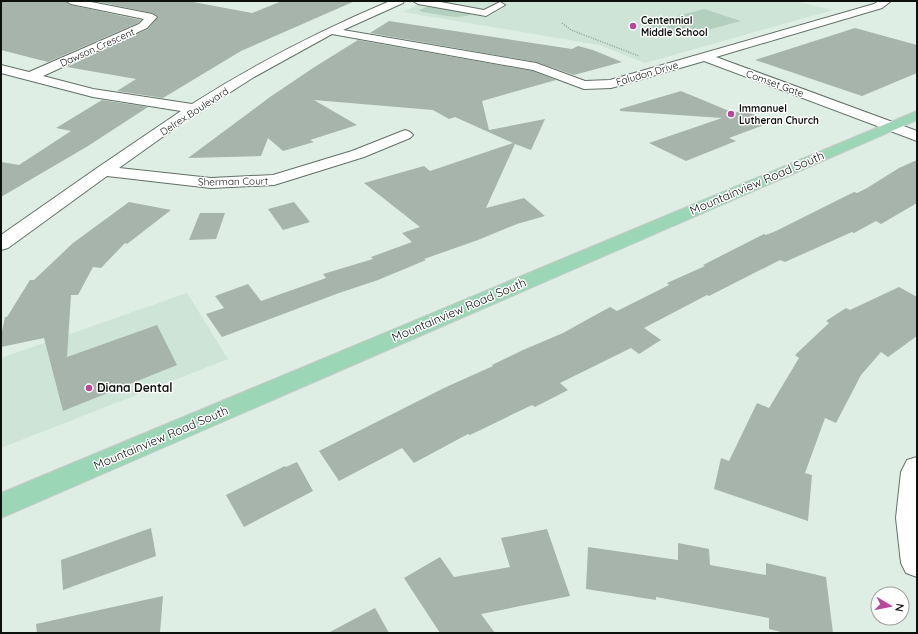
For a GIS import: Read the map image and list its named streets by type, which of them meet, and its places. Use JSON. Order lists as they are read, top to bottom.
{
  "streets": {
    "main road": ["Mountainview Road South"],
    "street": [
      "Dawson Crescent",
      "Faludon Drive",
      "Comset Gate",
      "Delrex Boulevard",
      "Sherman Court"
    ]
  },
  "crossings": [
    ["Dawson Crescent", "Delrex Boulevard"],
    ["Faludon Drive", "Comset Gate"],
    ["Faludon Drive", "Delrex Boulevard"],
    ["Comset Gate", "Mountainview Road South"],
    ["Delrex Boulevard", "Sherman Court"]
  ],
  "places": ["Centennial Middle School", "Immanuel Lutheran Church", "Diana Dental"],
  "north": "right"
}
